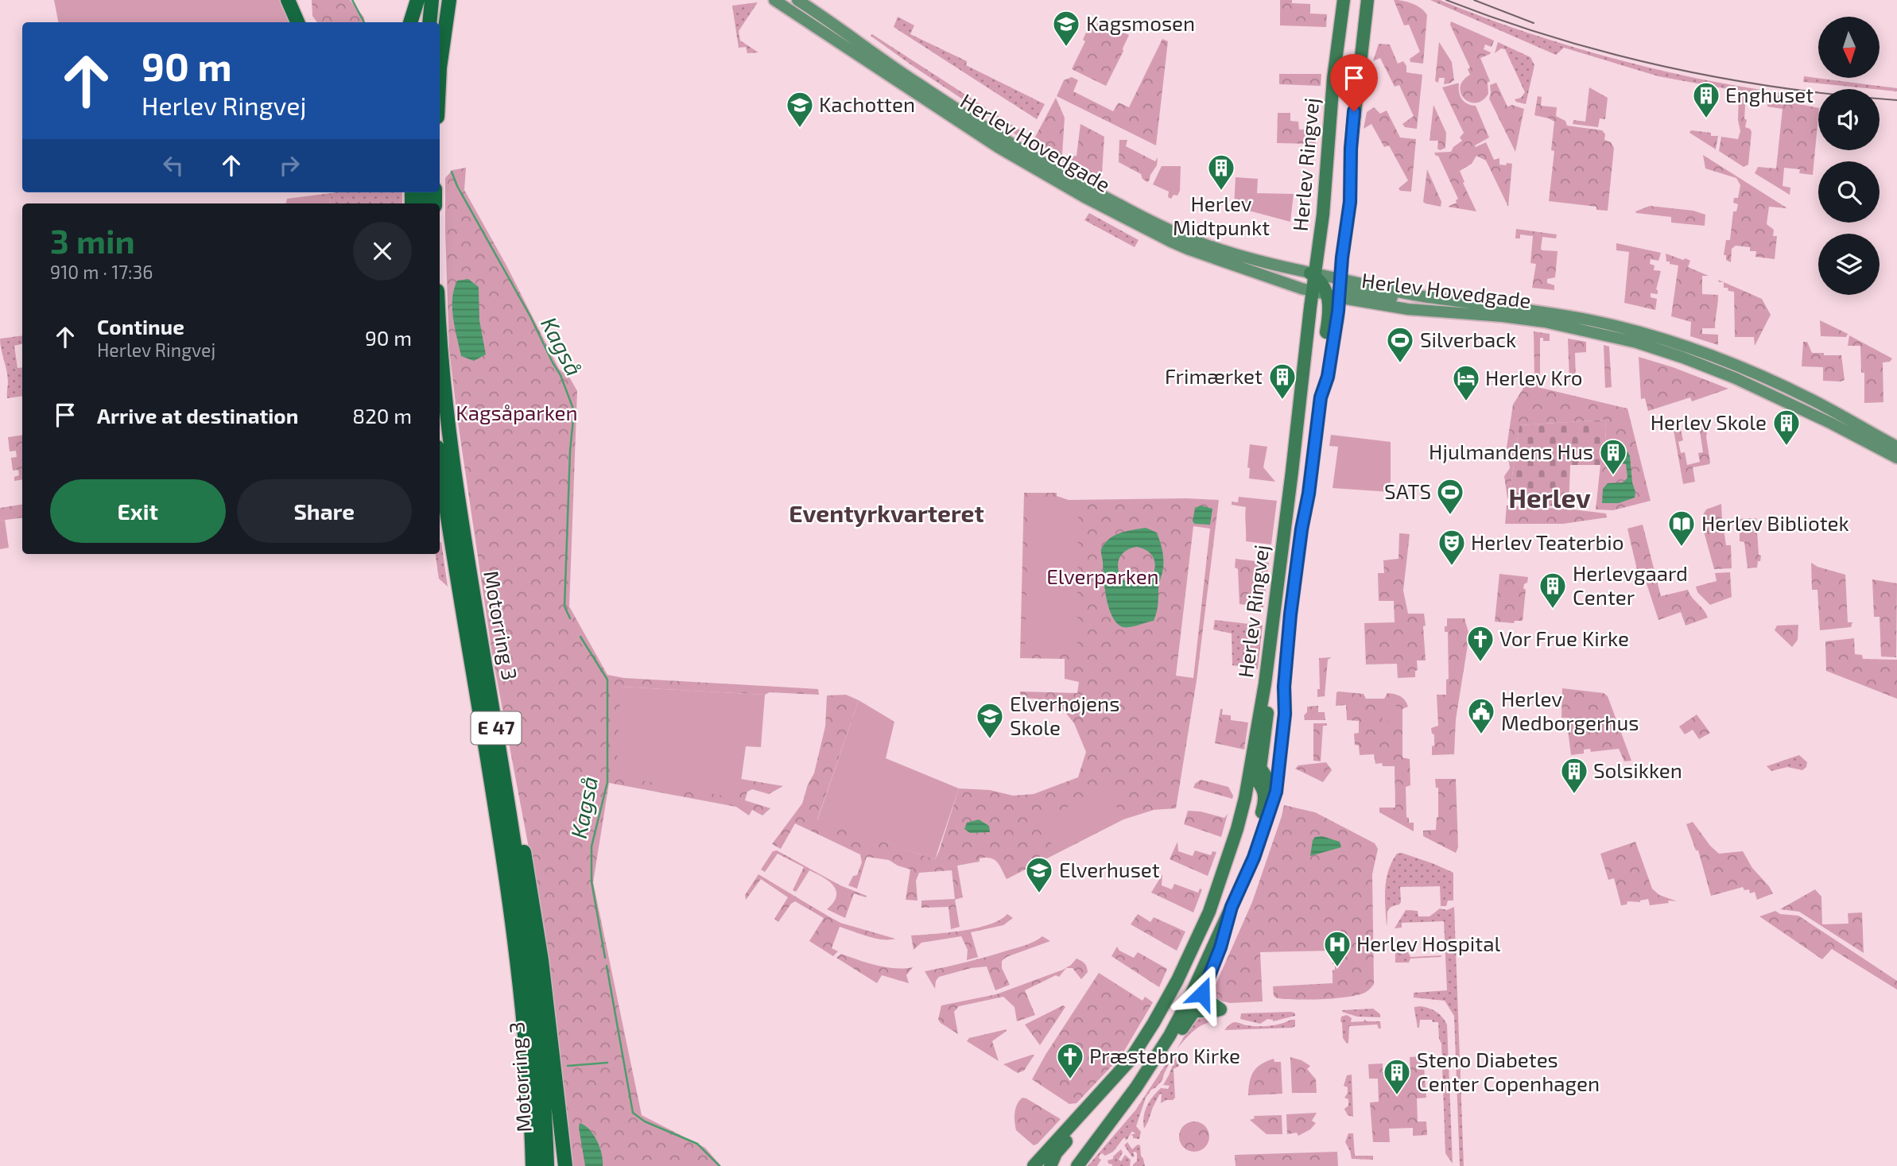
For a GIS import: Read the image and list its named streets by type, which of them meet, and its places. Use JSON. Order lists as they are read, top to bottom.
{
  "streets": {
    "highway": ["Motorring 3", "E 47"],
    "main road": ["Herlev Hovedgade", "Herlev Ringvej"]
  },
  "crossings": [
    ["Herlev Hovedgade", "Herlev Ringvej"]
  ],
  "districts": ["Herlev", "Eventyrkvarteret"],
  "water": ["Kagså"],
  "parks": ["Kagsåparken", "Elverparken"],
  "places": {
    "school or university": [
      "Kagsmosen",
      "Kachotten",
      "Elverhøjens Skole",
      "Elverhuset"
    ],
    "building": [
      "Enghuset",
      "Herlev Midtpunkt",
      "Frimærket",
      "Herlev Skole",
      "Hjulmandens Hus",
      "Herlevgaard Center",
      "Solsikken",
      "Steno Diabetes Center Copenhagen"
    ],
    "sports": ["Silverback", "SATS"],
    "hotel": ["Herlev Kro"],
    "library": ["Herlev Bibliotek"],
    "theatre": ["Herlev Teaterbio"],
    "church": ["Vor Frue Kirke", "Præstebro Kirke"],
    "public building": ["Herlev Medborgerhus"],
    "hospital": ["Herlev Hospital"]
  },
  "north": "bottom",
  "page": {
    "turn": ["90 m", "Herlev Ringvej"],
    "heading": ["3 min", "910 m · 17:36"],
    "list": [
      {
        "name": "Continue",
        "note": "Herlev Ringvej",
        "value": "90 m"
      },
      {
        "name": "Arrive at destination",
        "value": "820 m"
      }
    ],
    "buttons": ["Exit", "Share"]
  }
}
